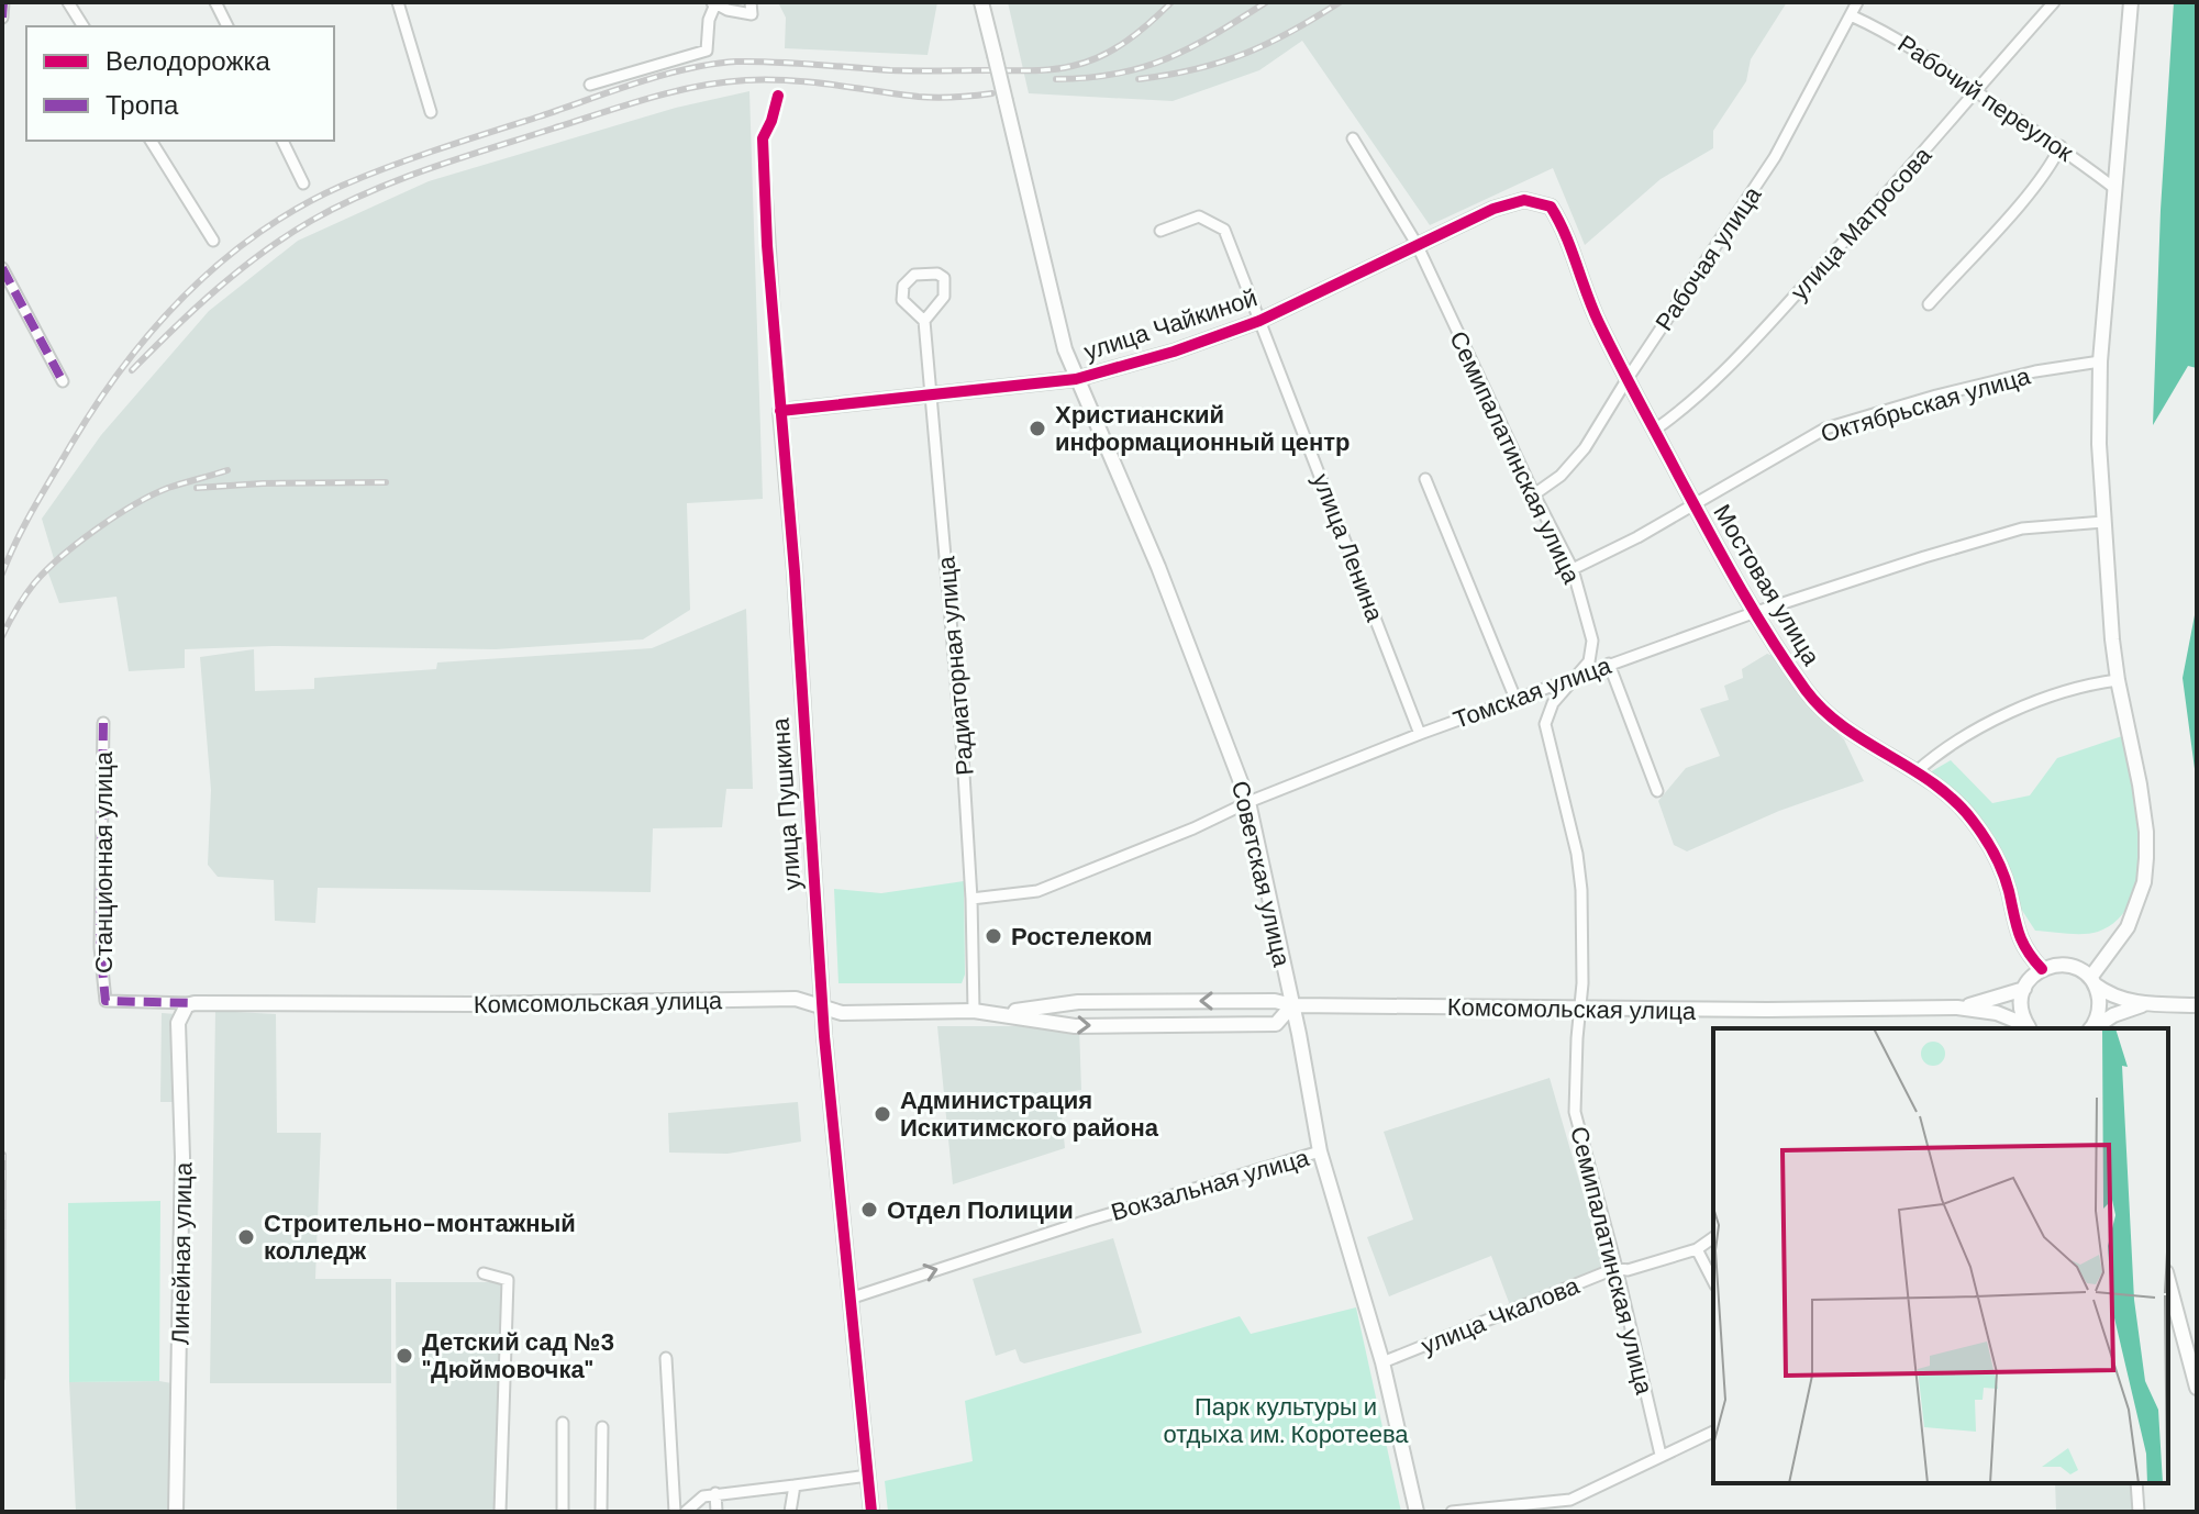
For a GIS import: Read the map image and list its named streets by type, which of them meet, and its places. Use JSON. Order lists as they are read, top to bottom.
{
  "streets": {
    "main road": [
      "улица Чайкиной",
      "Мостовая улица",
      "улица Пушкина",
      "Советская улица",
      "Комсомольская улица",
      "Линейная улица"
    ],
    "street": [
      "Рабочий переулок",
      "улица Матросова",
      "Рабочая улица",
      "Октябрьская улица",
      "Семипалатинская улица",
      "улица Ленина",
      "Радиаторная улица",
      "Томская улица",
      "Станционная улица",
      "Вокзальная улица",
      "улица Чкалова"
    ]
  },
  "crossings": [
    ["Рабочий переулок", "улица Матросова"],
    ["Рабочий переулок", "Рабочая улица"],
    ["улица Матросова", "Мостовая улица"],
    ["Рабочая улица", "Семипалатинская улица"],
    ["Рабочая улица", "Мостовая улица"],
    ["улица Чайкиной", "Семипалатинская улица"],
    ["улица Чайкиной", "улица Ленина"],
    ["улица Чайкиной", "Мостовая улица"],
    ["улица Чайкиной", "Радиаторная улица"],
    ["улица Чайкиной", "улица Пушкина"],
    ["улица Чайкиной", "Советская улица"],
    ["Октябрьская улица", "Семипалатинская улица"],
    ["Октябрьская улица", "Мостовая улица"],
    ["Семипалатинская улица", "Томская улица"],
    ["Семипалатинская улица", "Комсомольская улица"],
    ["Семипалатинская улица", "улица Чкалова"],
    ["улица Ленина", "Томская улица"],
    ["Мостовая улица", "Томская улица"],
    ["Радиаторная улица", "Томская улица"],
    ["Радиаторная улица", "Комсомольская улица"],
    ["Томская улица", "Советская улица"],
    ["улица Пушкина", "Комсомольская улица"],
    ["улица Пушкина", "Вокзальная улица"],
    ["Станционная улица", "Комсомольская улица"],
    ["Станционная улица", "Линейная улица"],
    ["Советская улица", "Комсомольская улица"],
    ["Советская улица", "Вокзальная улица"],
    ["Советская улица", "улица Чкалова"],
    ["Комсомольская улица", "Линейная улица"]
  ],
  "one_way": ["Вокзальная улица"],
  "parks": ["Парк культуры и отдыха им. Коротеева"],
  "places": [
    "Христианский информационный центр",
    "Ростелеком",
    "Администрация Искитимского района",
    "Отдел Полиции",
    "Строительно-монтажный колледж",
    "Детский сад №3 \"Дюймовочка\""
  ],
  "legend": ["Велодорожка", "Тропа"]
}
